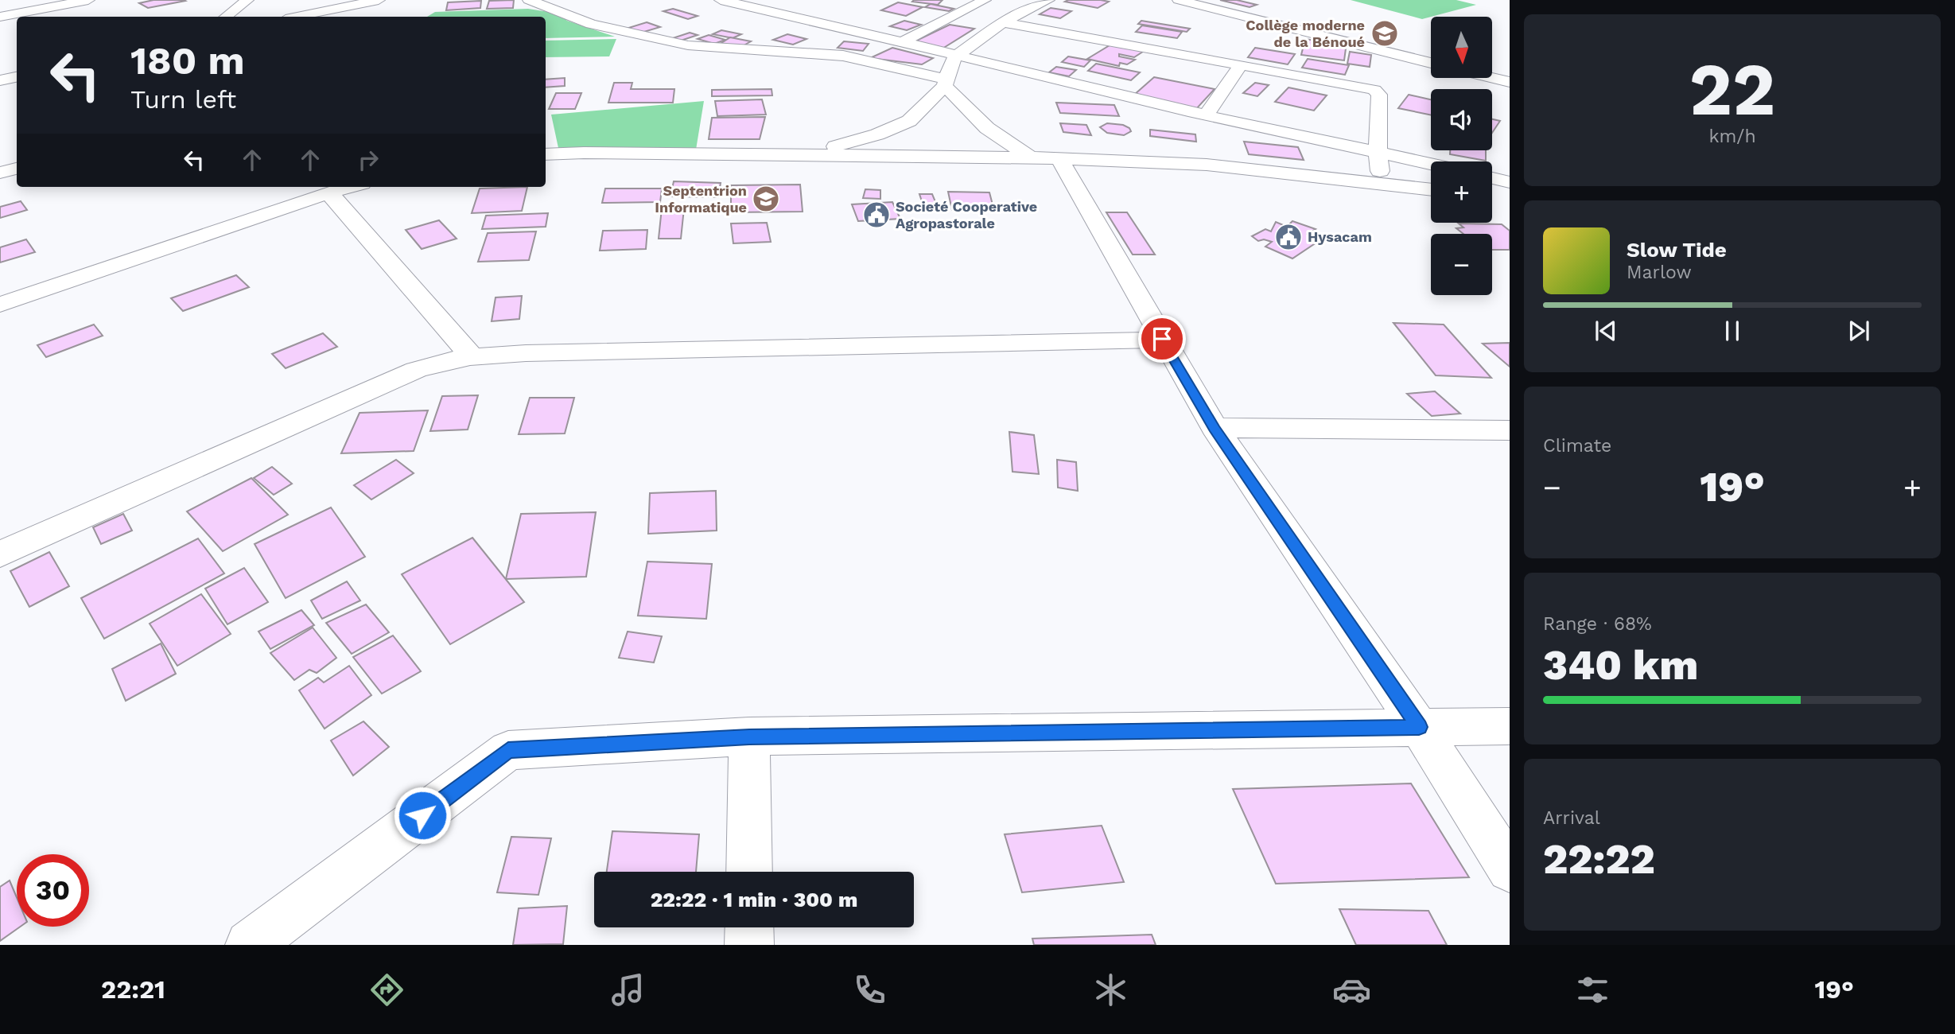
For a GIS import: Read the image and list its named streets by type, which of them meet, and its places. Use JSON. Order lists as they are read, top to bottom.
{
  "places": {
    "school or university": ["Collège moderne de la Bénoué", "Septentrion Informatique"],
    "public building": ["Societé Cooperative Agropastorale", "Hysacam"]
  },
  "north": "bottom",
  "page": {
    "tile": [
      ["22", "km/h"],
      "Climate",
      ["Range · 68%", "340 km"],
      ["Arrival", "22:22"]
    ],
    "map_buttons": ["+", "−"],
    "turn": ["180 m", "Turn left"],
    "song": ["Slow Tide", "Marlow"],
    "heat": ["−", "19°", "+"],
    "limit": "30",
    "trip": "22:22 · 1 min · 300 m",
    "tabs": ["22:21", "19°"]
  }
}
